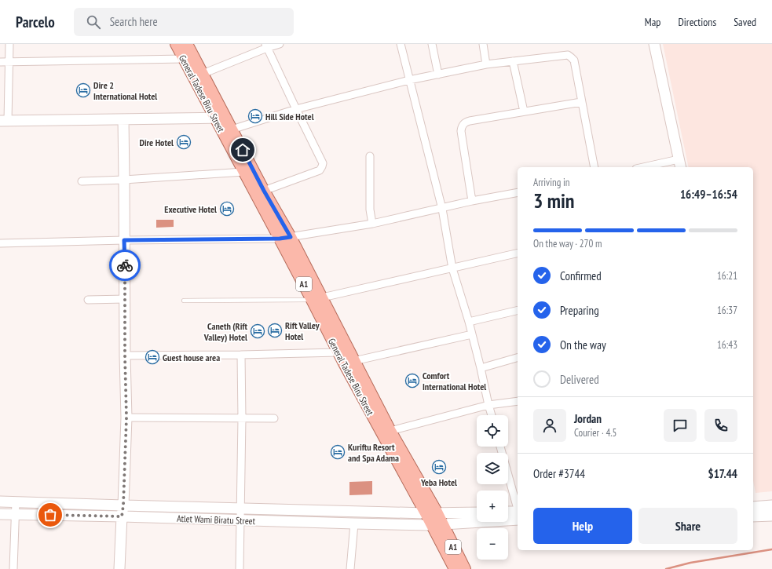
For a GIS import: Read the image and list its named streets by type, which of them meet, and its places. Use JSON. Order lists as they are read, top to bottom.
{
  "streets": {
    "main road": ["General Tadese Biru Street", "A1", "Atlet Wami Biratu Street"]
  },
  "crossings": [
    ["General Tadese Biru Street", "A1"],
    ["General Tadese Biru Street", "Atlet Wami Biratu Street"],
    ["A1", "Atlet Wami Biratu Street"]
  ],
  "places": {
    "hotel": [
      "Dire 2 International Hotel",
      "Hill Side Hotel",
      "Dire Hotel",
      "Executive Hotel",
      "Rift Valley Hotel",
      "Caneth (Rift Valley) Hotel",
      "Guest house area",
      "Comfort International Hotel",
      "Kuriftu Resort and Spa Adama",
      "Yeba Hotel"
    ]
  },
  "page": {
    "header": "Parcelo",
    "search": "Search here",
    "nav": ["Map", "Directions", "Saved"],
    "heading": ["3 min", "Arriving in", "16:49–16:54"],
    "panel": [
      "Jordan",
      "Courier · 4.5",
      "Order #3744",
      "$17.44"
    ],
    "bar": "On the way · 270 m",
    "list": [
      ["Confirmed", "16:21"],
      ["Preparing", "16:37"],
      ["On the way", "16:43"],
      "Delivered"
    ],
    "map_buttons": ["+", "−"],
    "buttons": ["Help", "Share"]
  }
}
